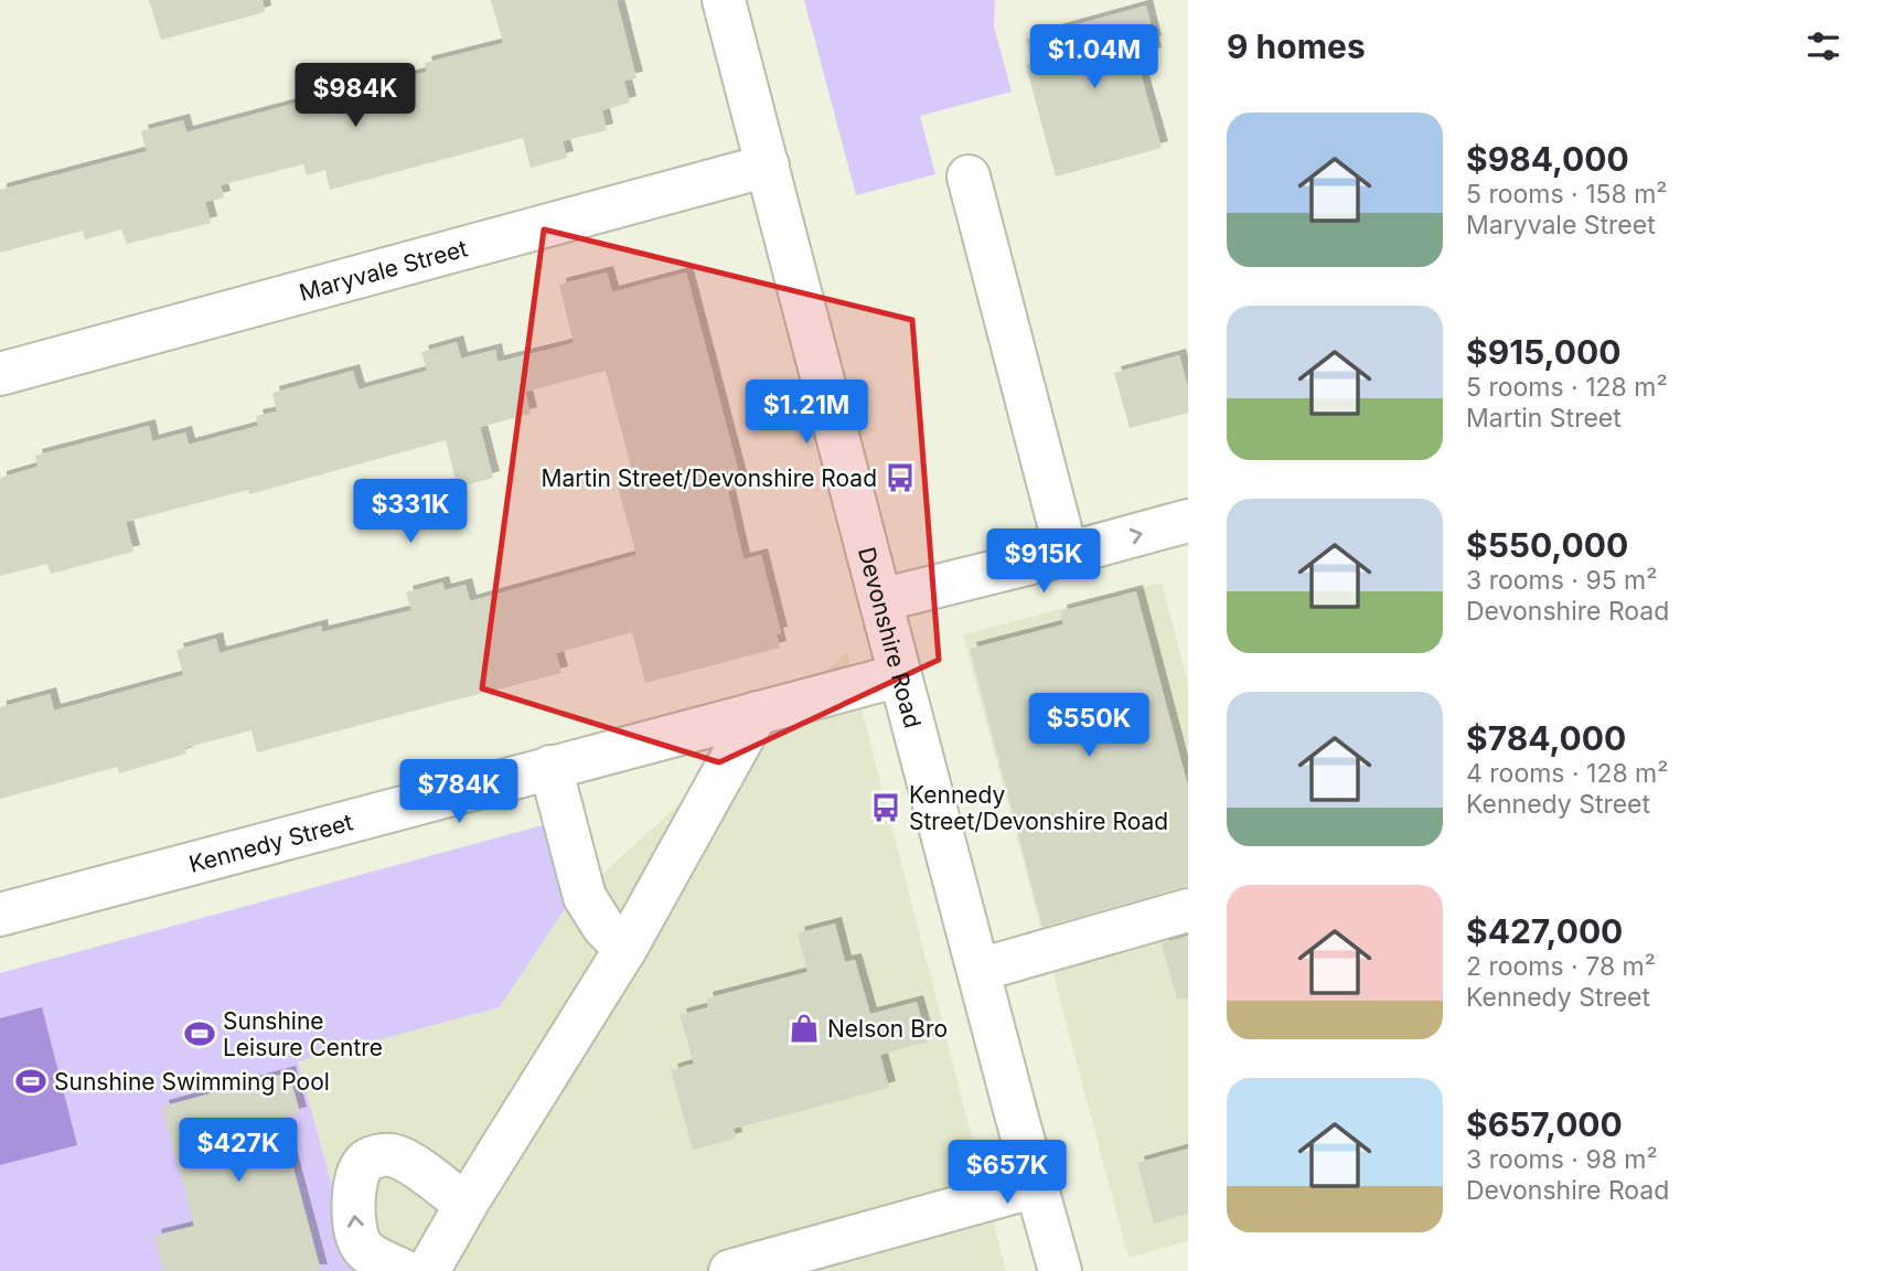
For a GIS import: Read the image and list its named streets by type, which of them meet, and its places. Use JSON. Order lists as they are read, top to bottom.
{
  "streets": {
    "street": ["Maryvale Street", "Devonshire Road", "Kennedy Street"]
  },
  "crossings": [
    ["Maryvale Street", "Devonshire Road"],
    ["Devonshire Road", "Kennedy Street"]
  ],
  "places": {
    "bus stop": ["Martin Street/Devonshire Road", "Kennedy Street/Devonshire Road"],
    "shop": ["Nelson Bro"],
    "sports": ["Sunshine Leisure Centre", "Sunshine Swimming Pool"]
  },
  "page": {
    "heading": "9 homes",
    "price": [
      "$1.04M",
      "$984K",
      "$1.21M",
      "$331K",
      "$915K",
      "$550K",
      "$784K",
      "$427K",
      "$657K"
    ],
    "list": [
      {
        "name": "$984,000",
        "note": "5 rooms · 158 m² · Maryvale Street"
      },
      {
        "name": "$915,000",
        "note": "5 rooms · 128 m² · Martin Street"
      },
      {
        "name": "$550,000",
        "note": "3 rooms · 95 m² · Devonshire Road"
      },
      {
        "name": "$784,000",
        "note": "4 rooms · 128 m² · Kennedy Street"
      },
      {
        "name": "$427,000",
        "note": "2 rooms · 78 m² · Kennedy Street"
      },
      {
        "name": "$657,000",
        "note": "3 rooms · 98 m² · Devonshire Road"
      }
    ]
  }
}
